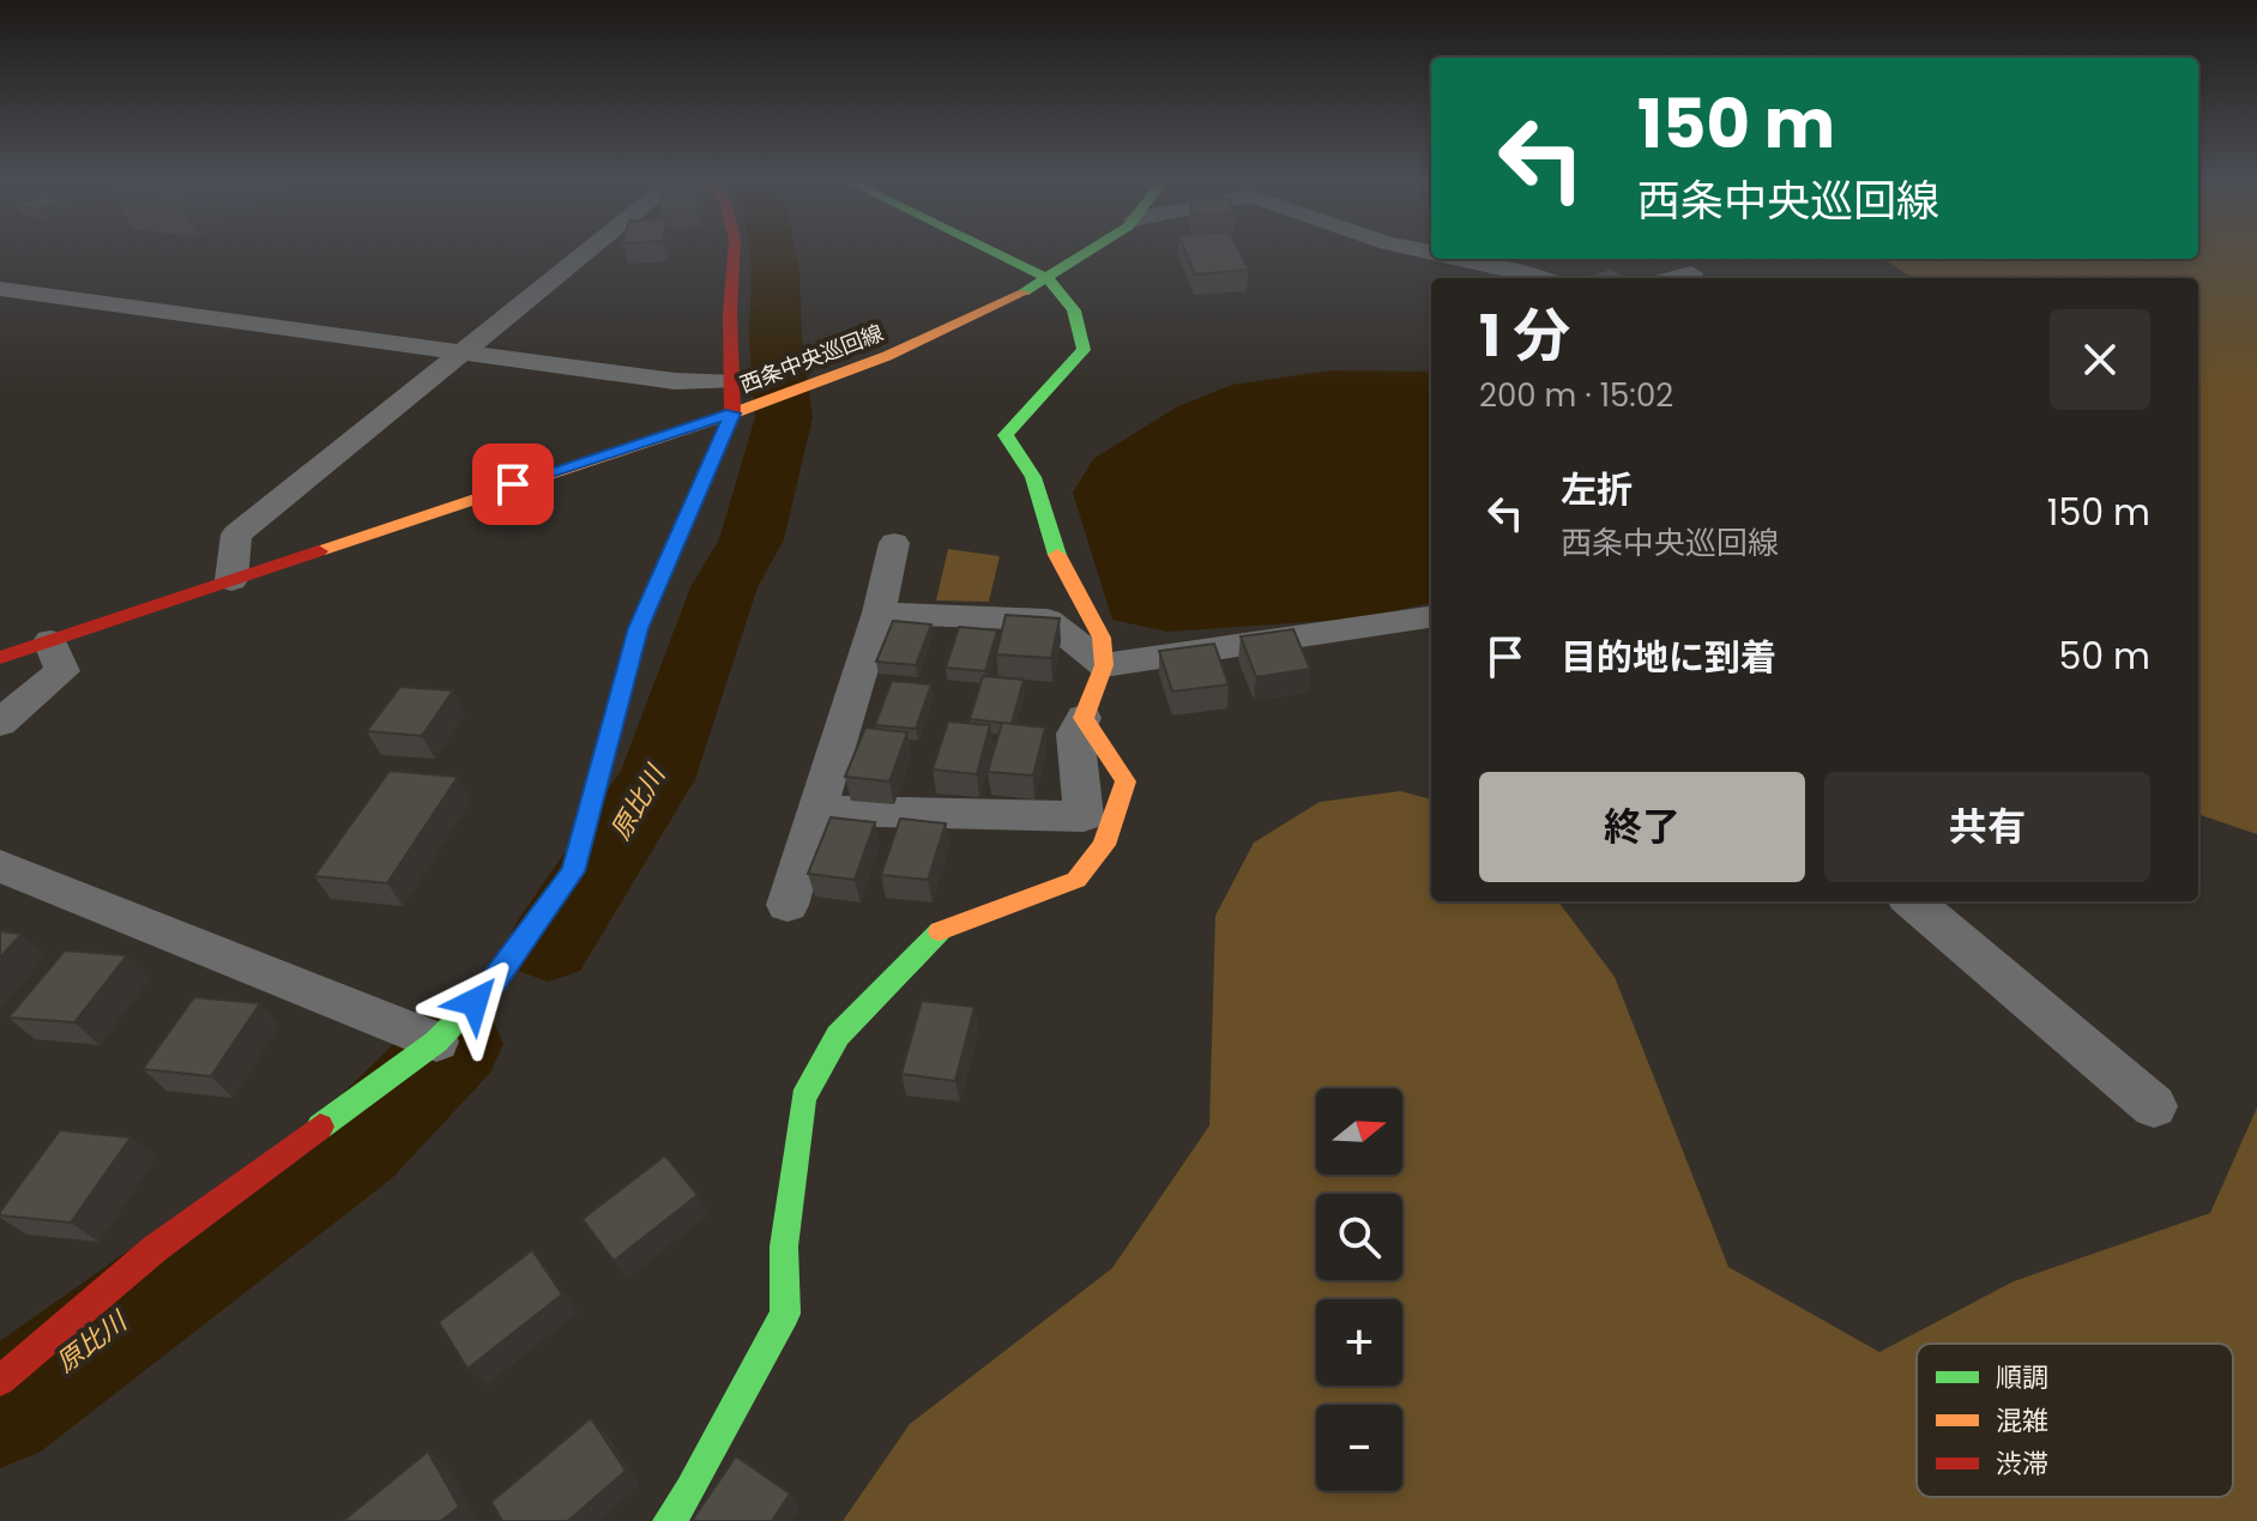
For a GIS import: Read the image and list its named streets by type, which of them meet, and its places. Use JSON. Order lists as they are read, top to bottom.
{
  "streets": {
    "street": ["西条中央巡回線"]
  },
  "water": ["原比川"],
  "legend": ["順調", "混雑", "渋滞"],
  "north": "right",
  "page": {
    "turn": ["150 m", "西条中央巡回線"],
    "heading": ["1 分", "200 m · 15:02"],
    "list": [
      {
        "name": "左折",
        "note": "西条中央巡回線",
        "value": "150 m"
      },
      {
        "name": "目的地に到着",
        "value": "50 m"
      }
    ],
    "buttons": ["終了", "共有"],
    "map_buttons": ["+", "−"]
  }
}
